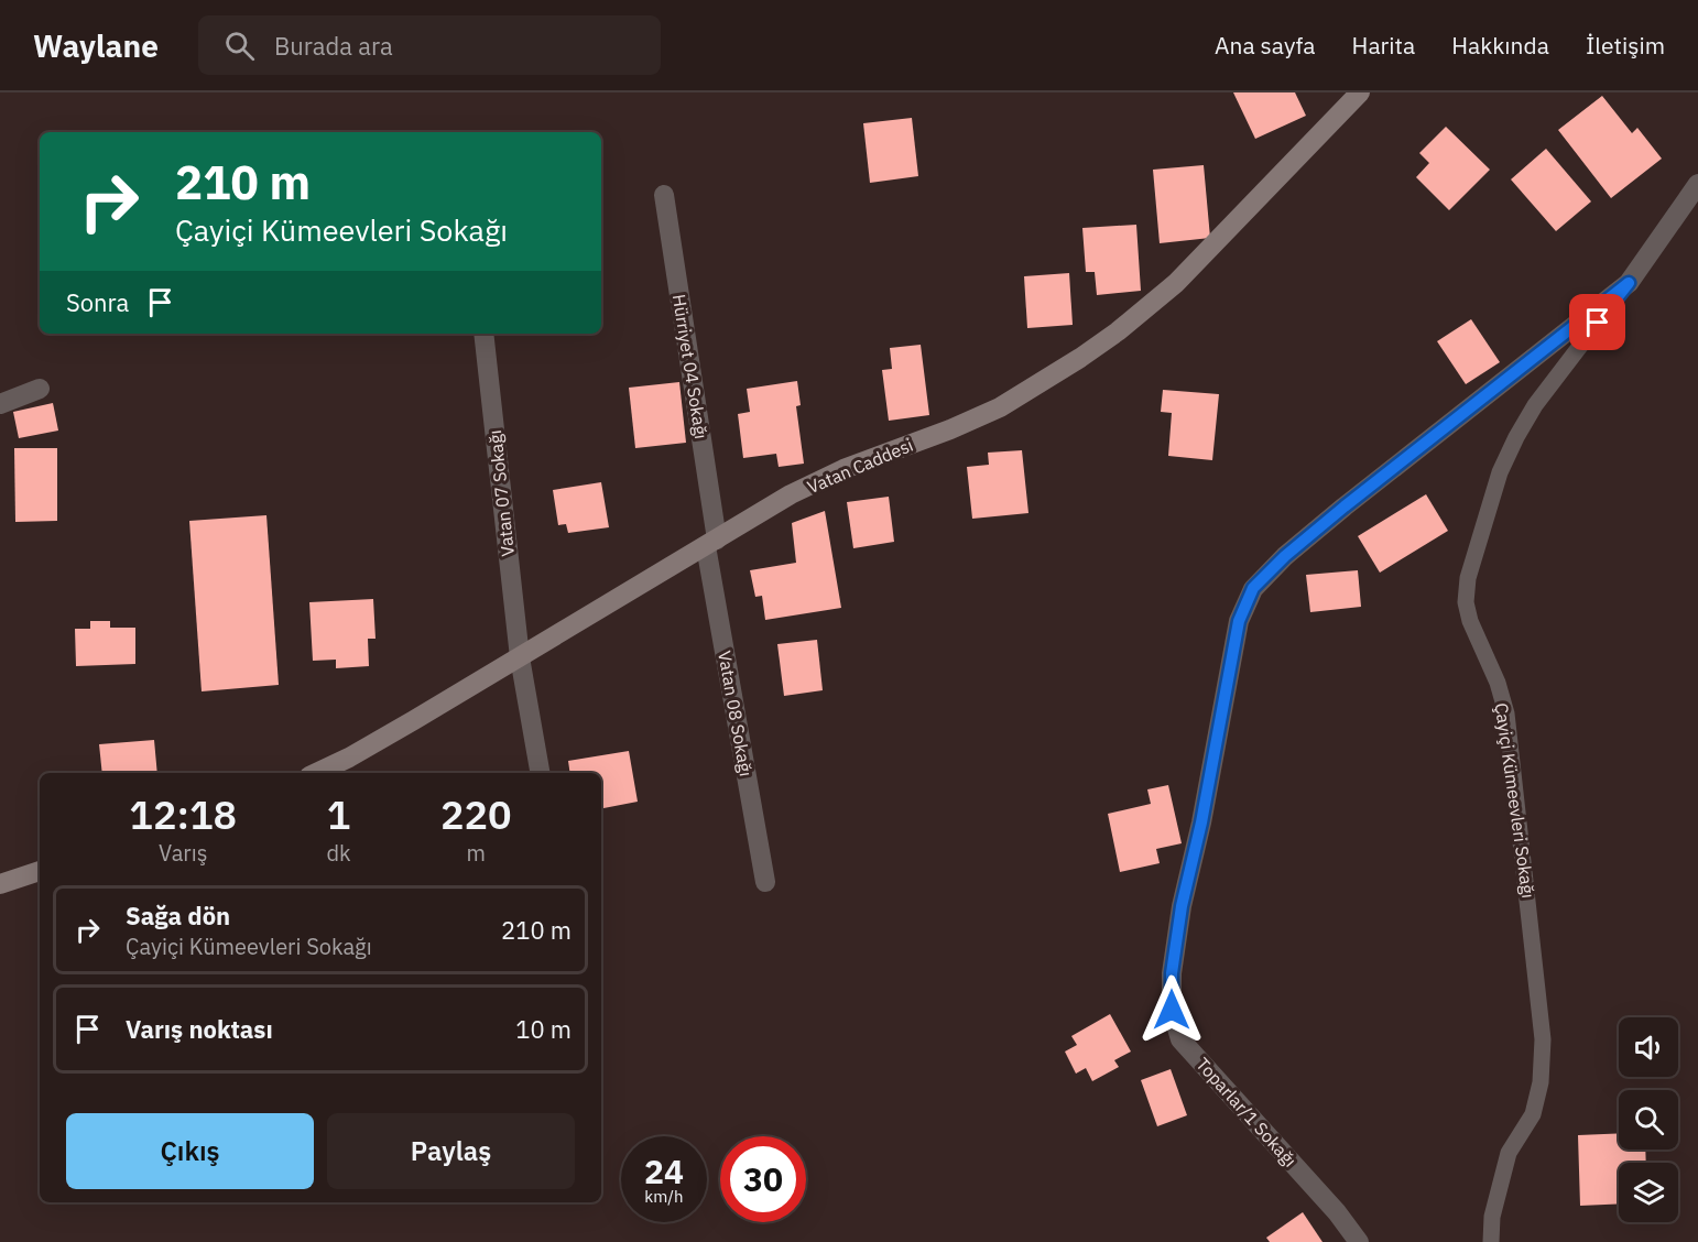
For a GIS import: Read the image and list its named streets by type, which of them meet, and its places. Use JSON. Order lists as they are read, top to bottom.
{
  "streets": {
    "street": [
      "Hürriyet 04 Sokağı",
      "Vatan Caddesi",
      "Vatan 07 Sokağı",
      "Vatan 08 Sokağı",
      "Çayiçi Kümeevleri Sokağı",
      "Toparlar/1 Sokağı"
    ]
  },
  "crossings": [
    ["Hürriyet 04 Sokağı", "Vatan Caddesi"],
    ["Hürriyet 04 Sokağı", "Vatan 08 Sokağı"],
    ["Vatan Caddesi", "Vatan 07 Sokağı"],
    ["Vatan Caddesi", "Vatan 08 Sokağı"],
    ["Çayiçi Kümeevleri Sokağı", "Toparlar/1 Sokağı"]
  ],
  "page": {
    "header": "Waylane",
    "search": "Burada ara",
    "nav": [
      "Ana sayfa",
      "Harita",
      "Hakkında",
      "İletişim"
    ],
    "turn": ["210 m", "Çayiçi Kümeevleri Sokağı"],
    "then": "Sonra",
    "eta": [
      "12:18",
      "Varış",
      "1",
      "dk",
      "220",
      "m"
    ],
    "list": [
      {
        "name": "Sağa dön",
        "note": "Çayiçi Kümeevleri Sokağı",
        "value": "210 m"
      },
      {
        "name": "Varış noktası",
        "value": "10 m"
      }
    ],
    "buttons": ["Çıkış", "Paylaş"],
    "speed": "24 km/h",
    "limit": "30"
  }
}
